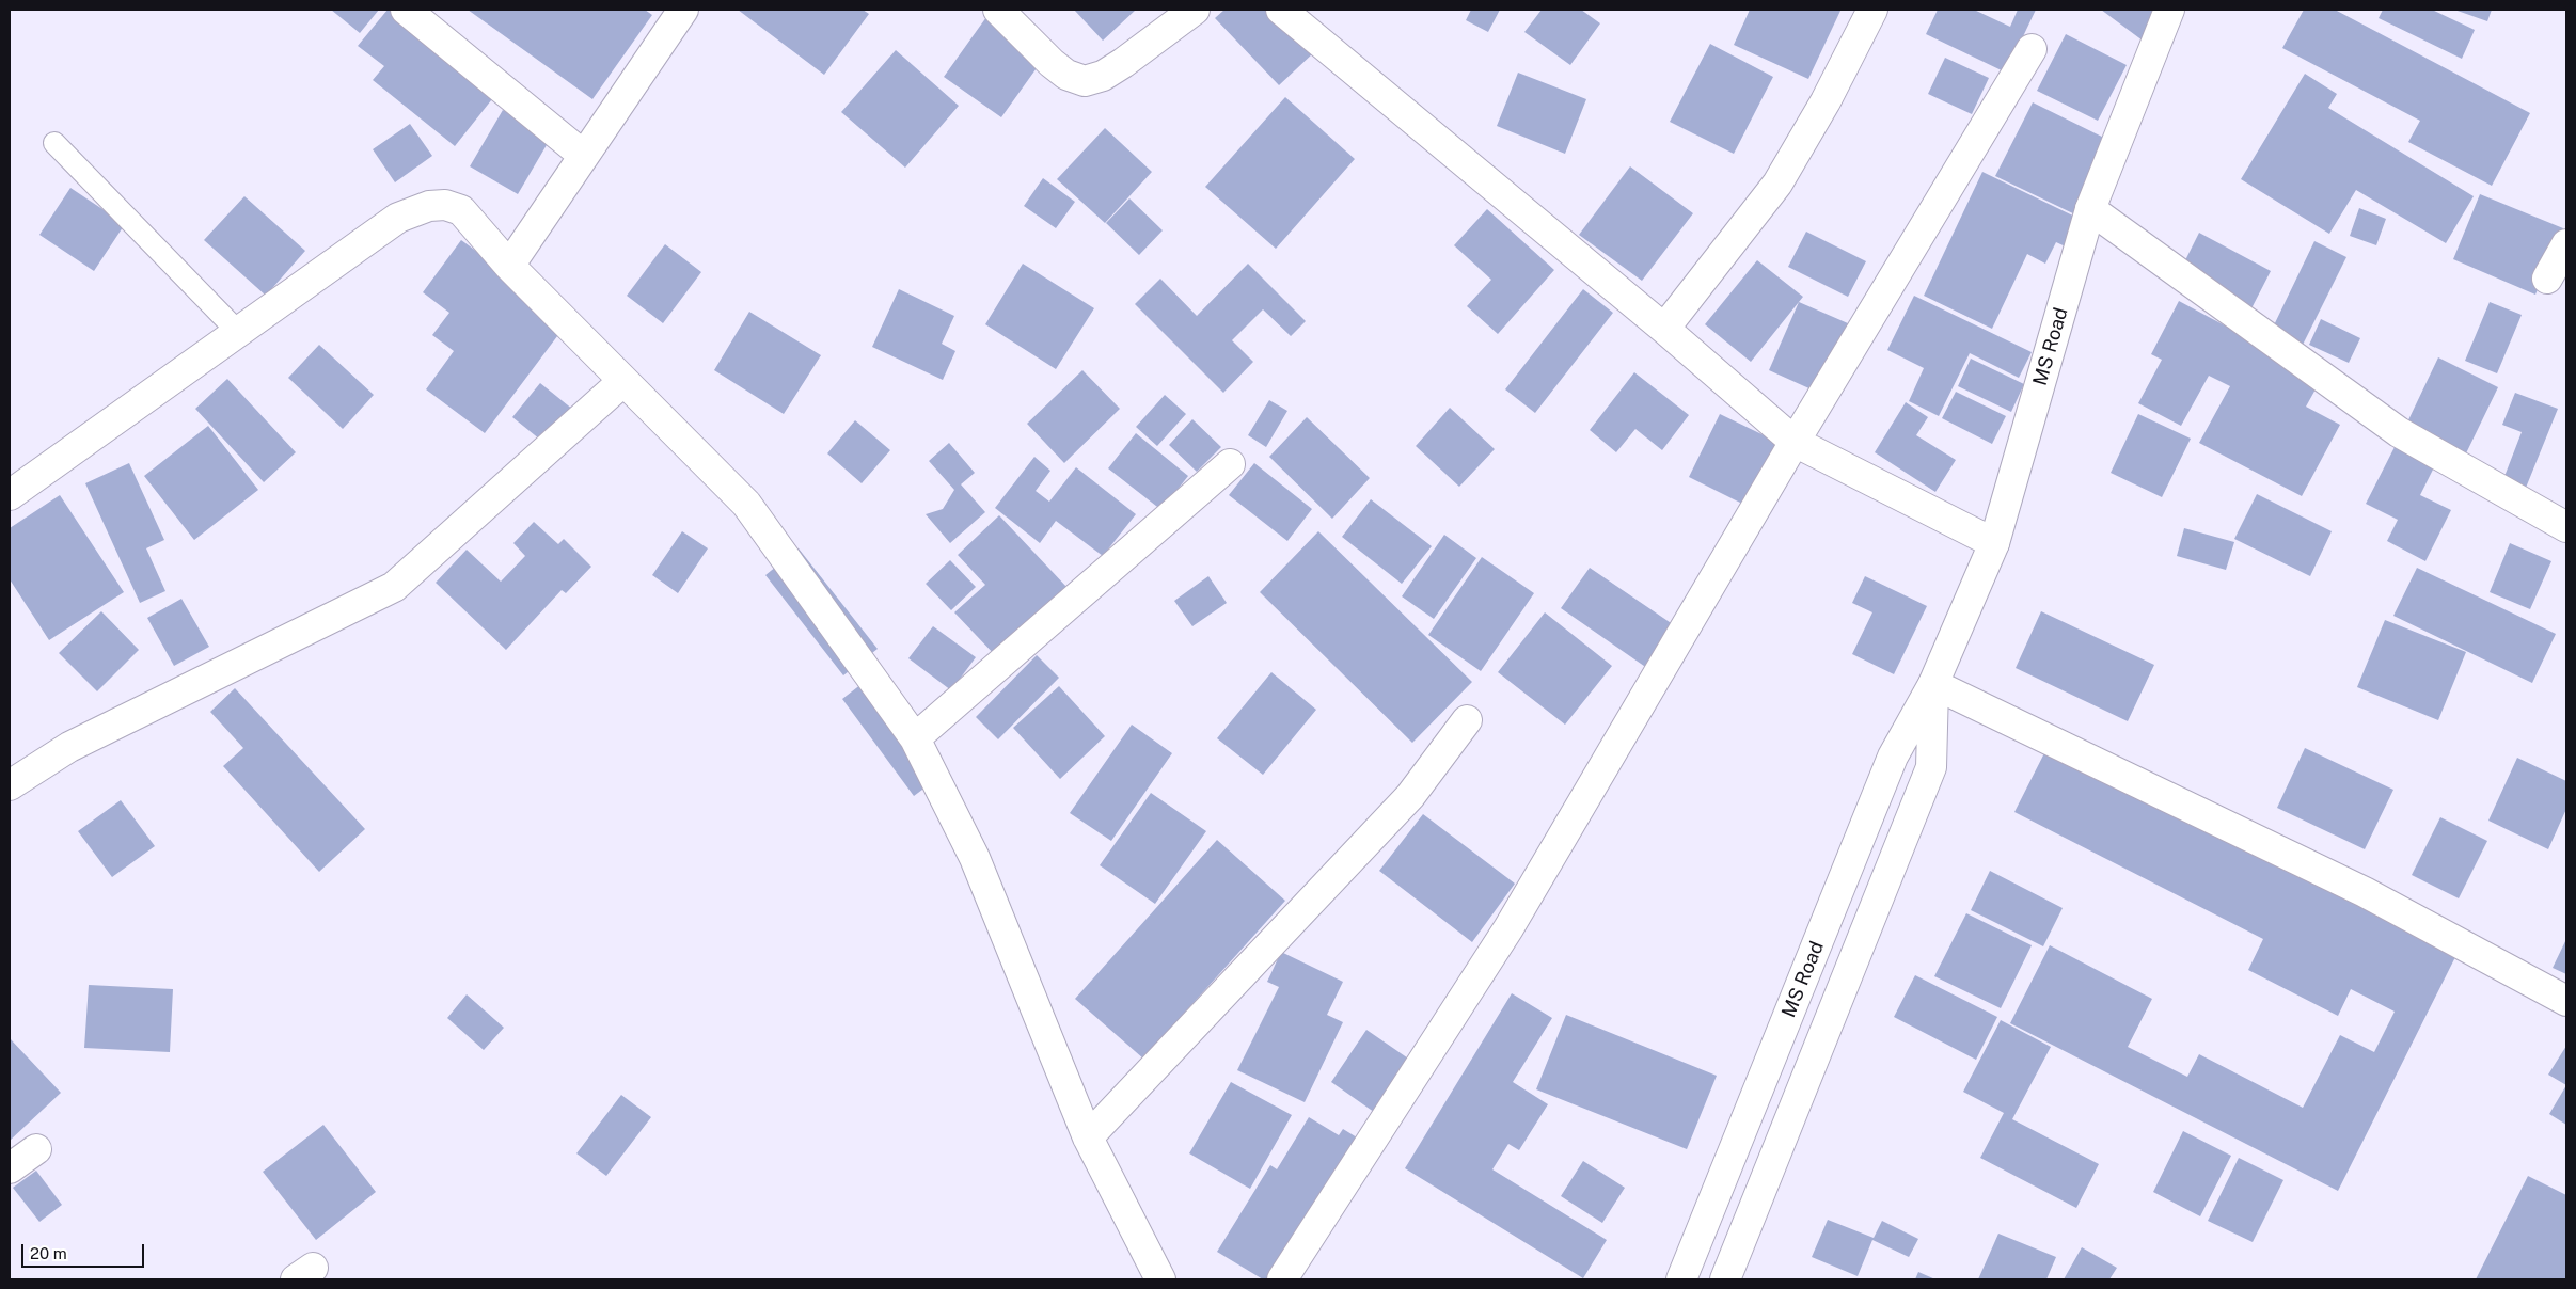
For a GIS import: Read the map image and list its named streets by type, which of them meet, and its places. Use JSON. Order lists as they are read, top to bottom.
{
  "streets": {
    "main road": ["MS Road"]
  },
  "scale_bar": "20 m"
}
